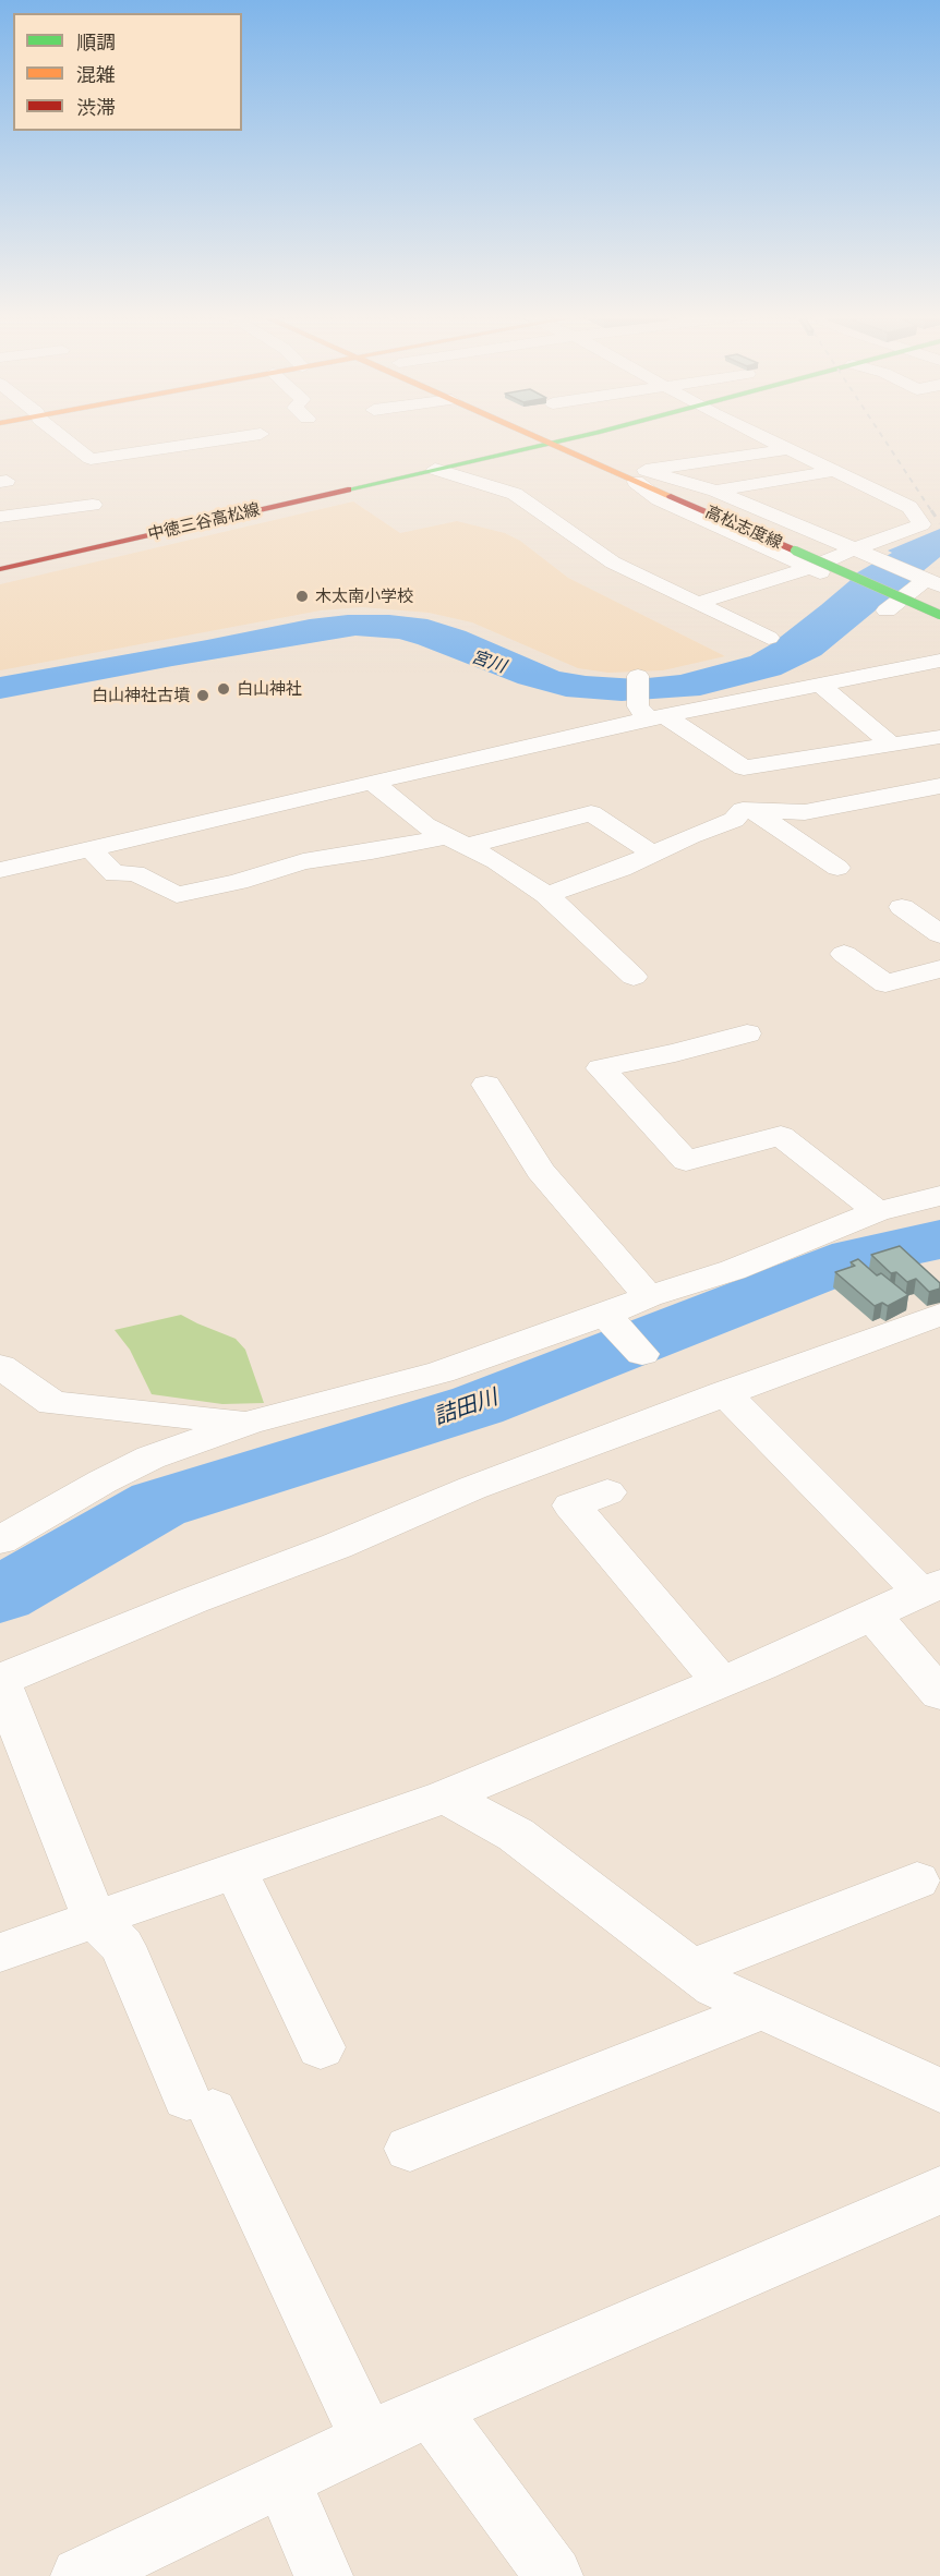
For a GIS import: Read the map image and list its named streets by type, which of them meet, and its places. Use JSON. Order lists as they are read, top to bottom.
{
  "streets": {
    "main road": ["中徳三谷高松線", "高松志度線"]
  },
  "crossings": [
    ["中徳三谷高松線", "高松志度線"]
  ],
  "water": ["宮川", "詰田川"],
  "places": ["木太南小学校", "白山神社", "白山神社古墳"],
  "legend": ["順調", "混雑", "渋滞"]
}
